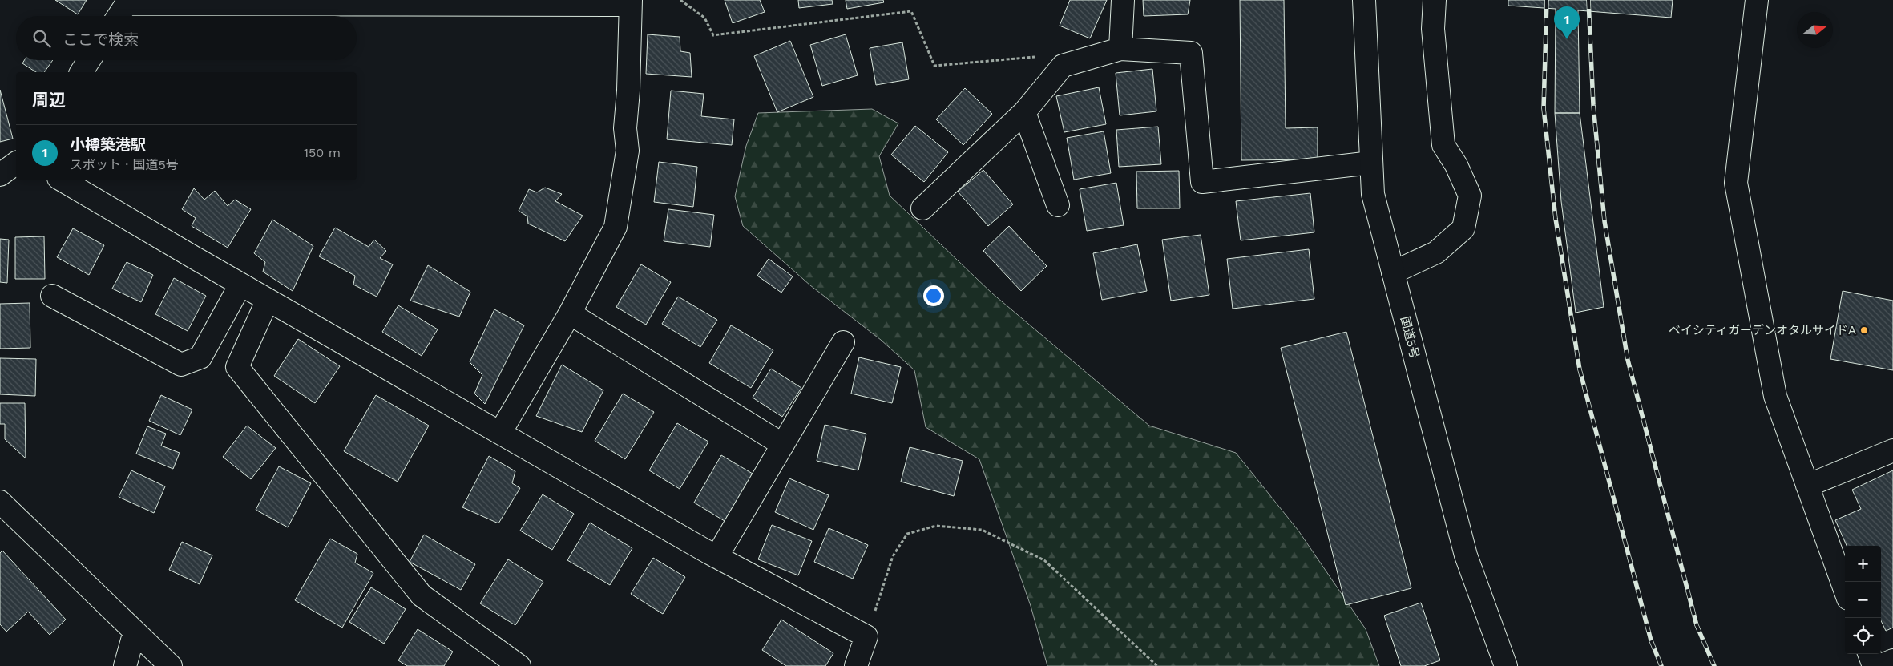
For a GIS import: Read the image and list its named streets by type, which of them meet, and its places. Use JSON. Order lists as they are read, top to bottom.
{
  "streets": {
    "main road": ["国道5号"]
  },
  "places": ["ベイシティガーデンオタルサイドA"],
  "north": "right",
  "page": {
    "pins": "1",
    "search": "ここで検索",
    "heading": "周辺",
    "list": [
      {
        "mark": "1",
        "name": "小樽築港駅",
        "note": "スポット · 国道5号",
        "value": "150 m"
      }
    ],
    "map_buttons": ["+", "−"]
  }
}
